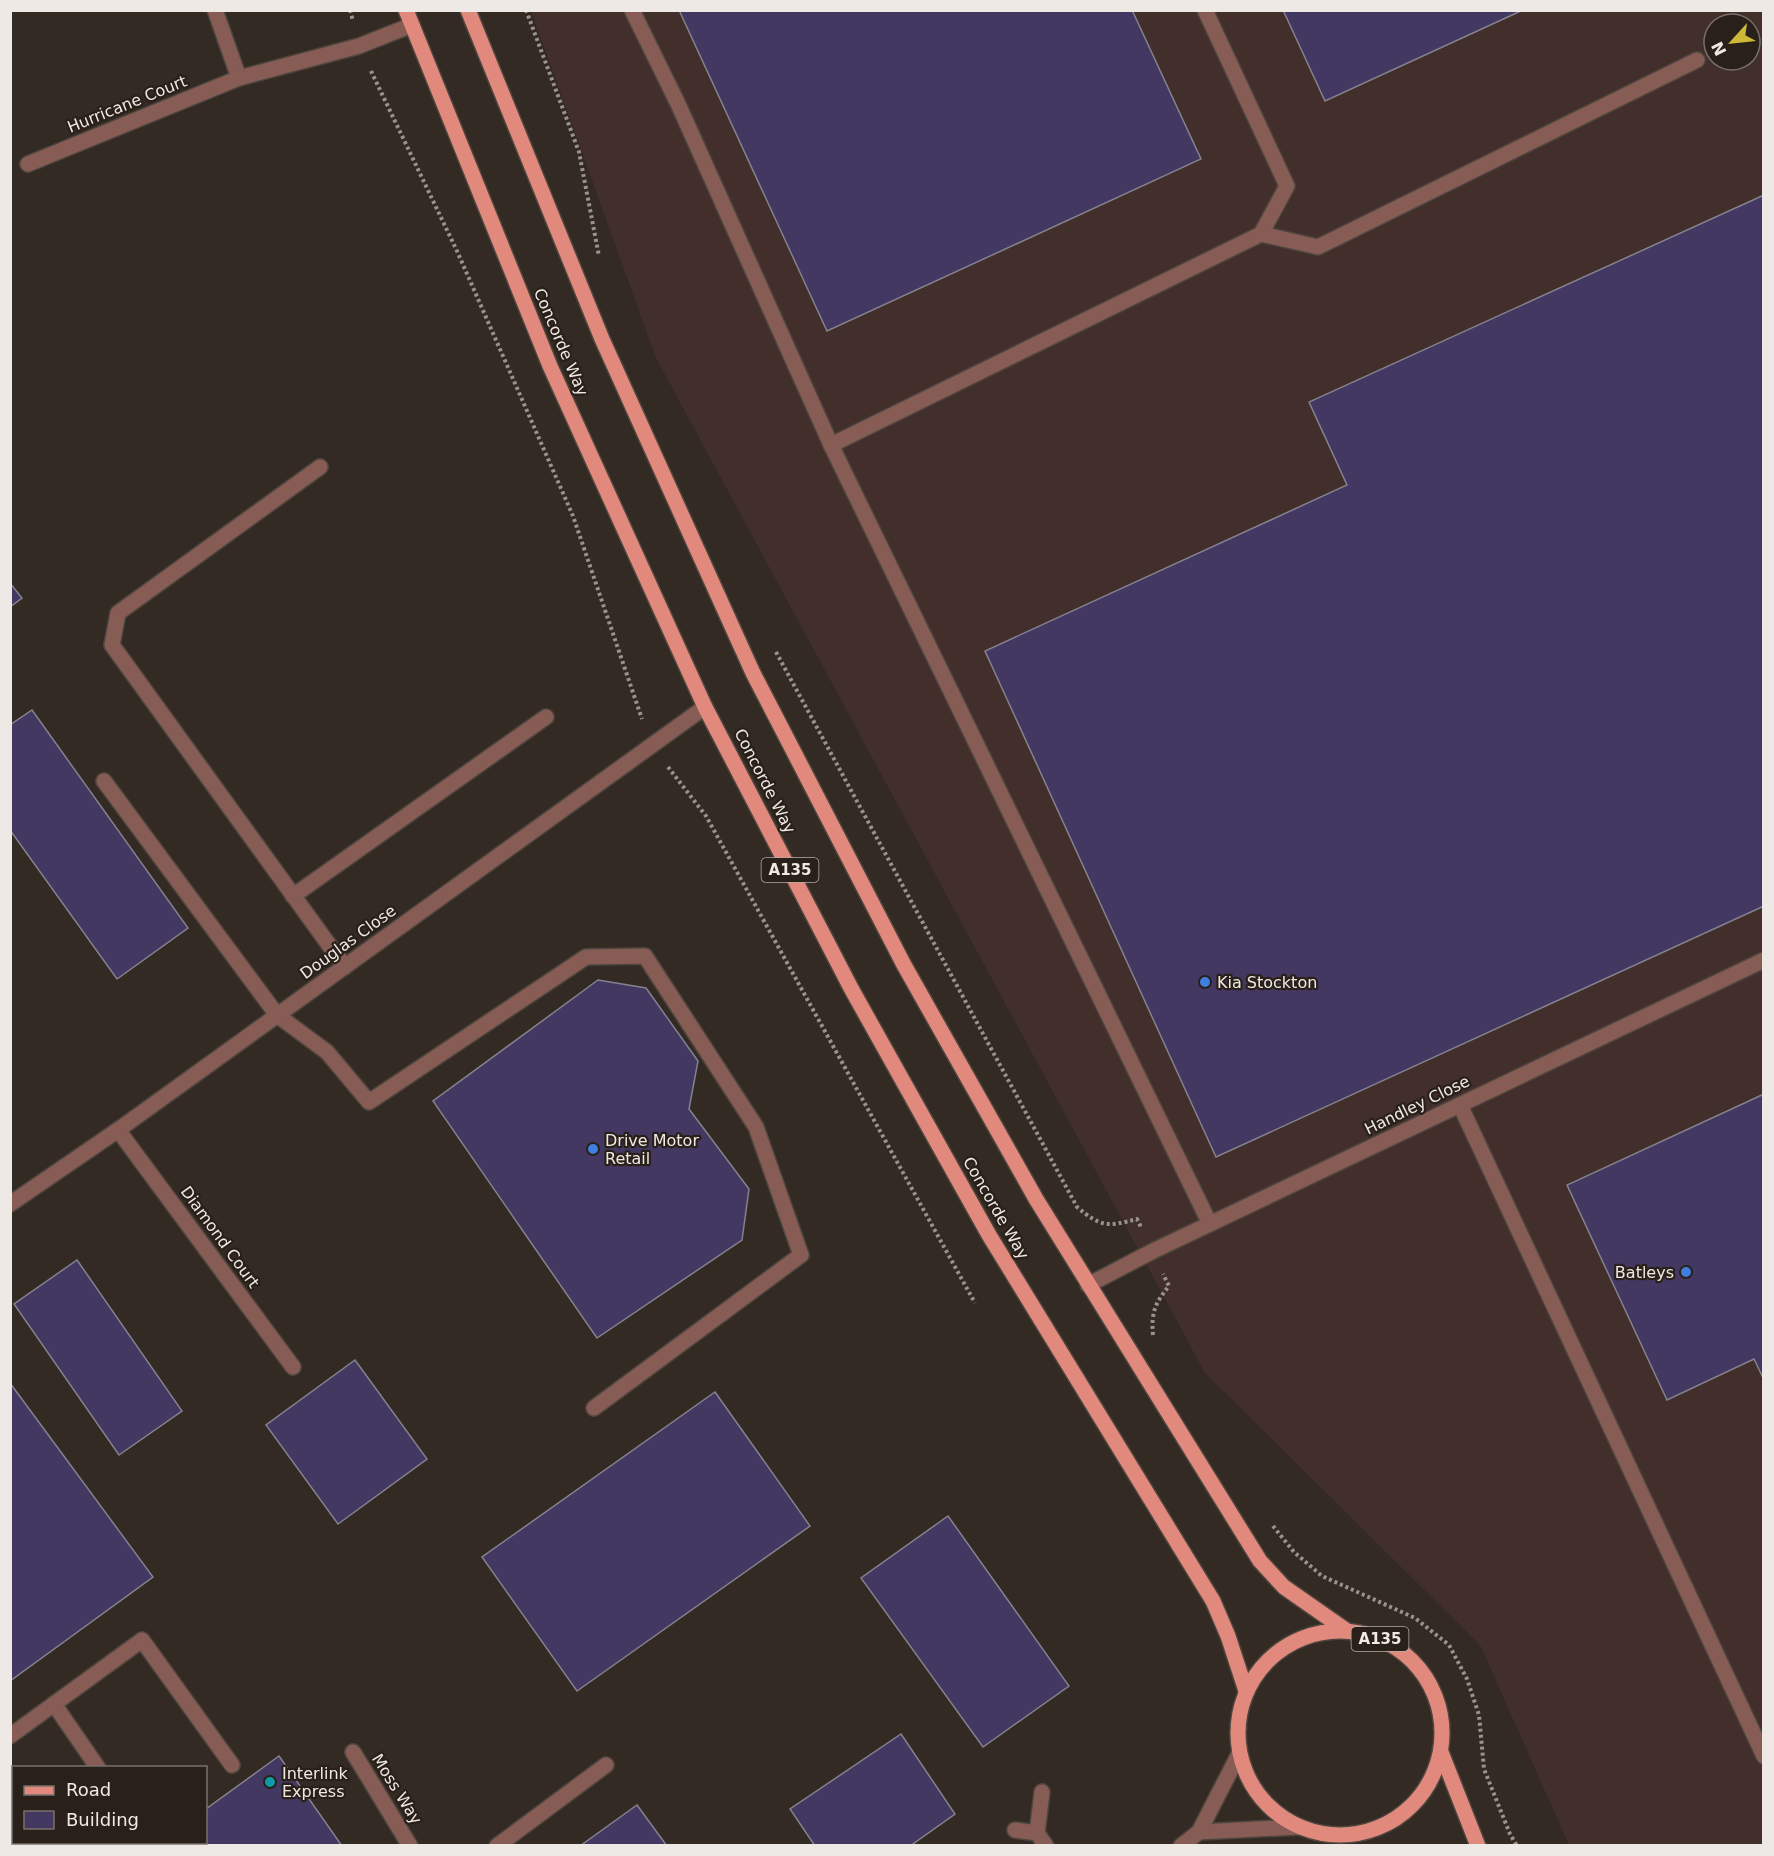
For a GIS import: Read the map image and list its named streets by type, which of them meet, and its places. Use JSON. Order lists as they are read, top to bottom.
{
  "streets": {
    "main road": ["Concorde Way", "A135"],
    "street": [
      "Hurricane Court",
      "Douglas Close",
      "Handley Close",
      "Diamond Court",
      "Moss Way"
    ]
  },
  "crossings": [
    ["Hurricane Court", "Concorde Way"],
    ["Concorde Way", "A135"],
    ["Concorde Way", "Douglas Close"],
    ["A135", "Handley Close"],
    ["Douglas Close", "Diamond Court"]
  ],
  "places": [
    "Kia Stockton",
    "Drive Motor Retail",
    "Batleys",
    "Interlink Express"
  ],
  "legend": ["Road", "Building"],
  "north": "bottom left"
}
